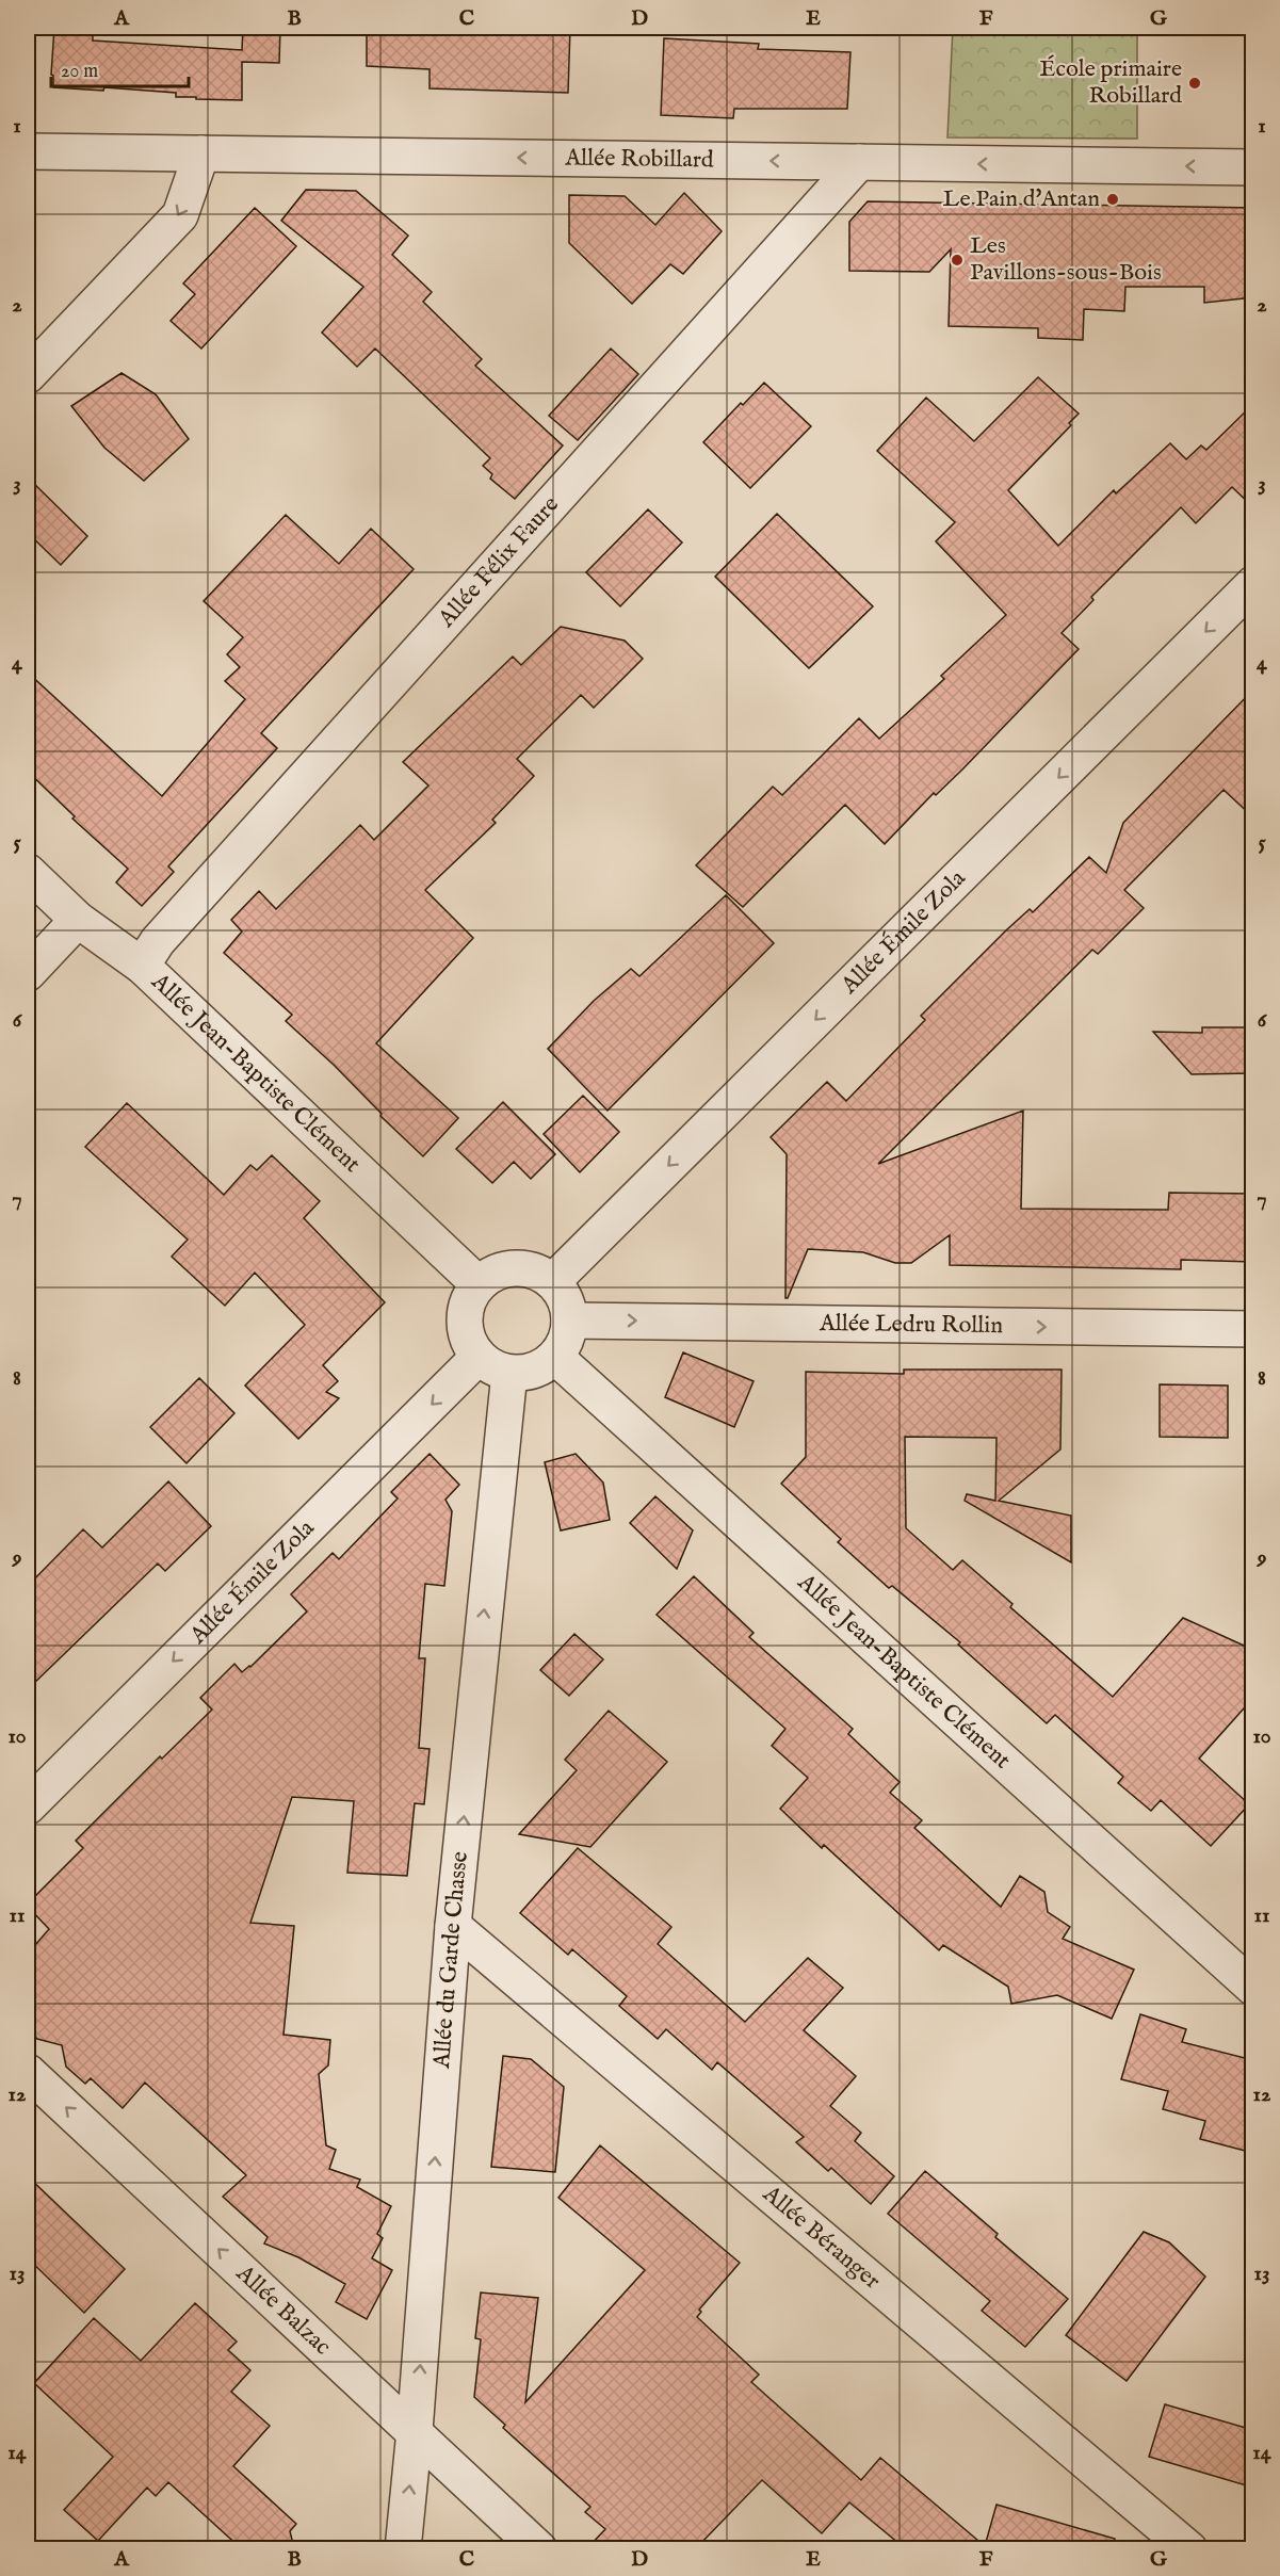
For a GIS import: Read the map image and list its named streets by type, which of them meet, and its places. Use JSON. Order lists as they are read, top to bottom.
{
  "streets": {
    "street": [
      "Allée Robillard",
      "Allée Félix Faure",
      "Allée Émile Zola",
      "Allée Jean-Baptiste Clément",
      "Allée Ledru Rollin",
      "Allée du Garde Chasse",
      "Allée Béranger",
      "Allée Balzac"
    ]
  },
  "crossings": [
    ["Allée Robillard", "Allée Félix Faure"],
    ["Allée Félix Faure", "Allée Jean-Baptiste Clément"],
    ["Allée Émile Zola", "Allée Jean-Baptiste Clément"],
    ["Allée Émile Zola", "Allée Ledru Rollin"],
    ["Allée Émile Zola", "Allée du Garde Chasse"],
    ["Allée Jean-Baptiste Clément", "Allée Ledru Rollin"],
    ["Allée Jean-Baptiste Clément", "Allée du Garde Chasse"],
    ["Allée Ledru Rollin", "Allée du Garde Chasse"],
    ["Allée du Garde Chasse", "Allée Béranger"],
    ["Allée du Garde Chasse", "Allée Balzac"]
  ],
  "one_way": [
    "Allée Robillard",
    "Allée Émile Zola",
    "Allée Ledru Rollin",
    "Allée du Garde Chasse",
    "Allée Balzac"
  ],
  "places": ["École primaire Robillard", "Le Pain d'Antan", "Les Pavillons-sous-Bois"],
  "scale_bar": "20 m",
  "grid": {
    "columns": [
      "A",
      "B",
      "C",
      "D",
      "E",
      "F",
      "G"
    ],
    "rows": [
      "1",
      "2",
      "3",
      "4",
      "5",
      "6",
      "7",
      "8",
      "9",
      "10",
      "11",
      "12",
      "13",
      "14"
    ]
  }
}
